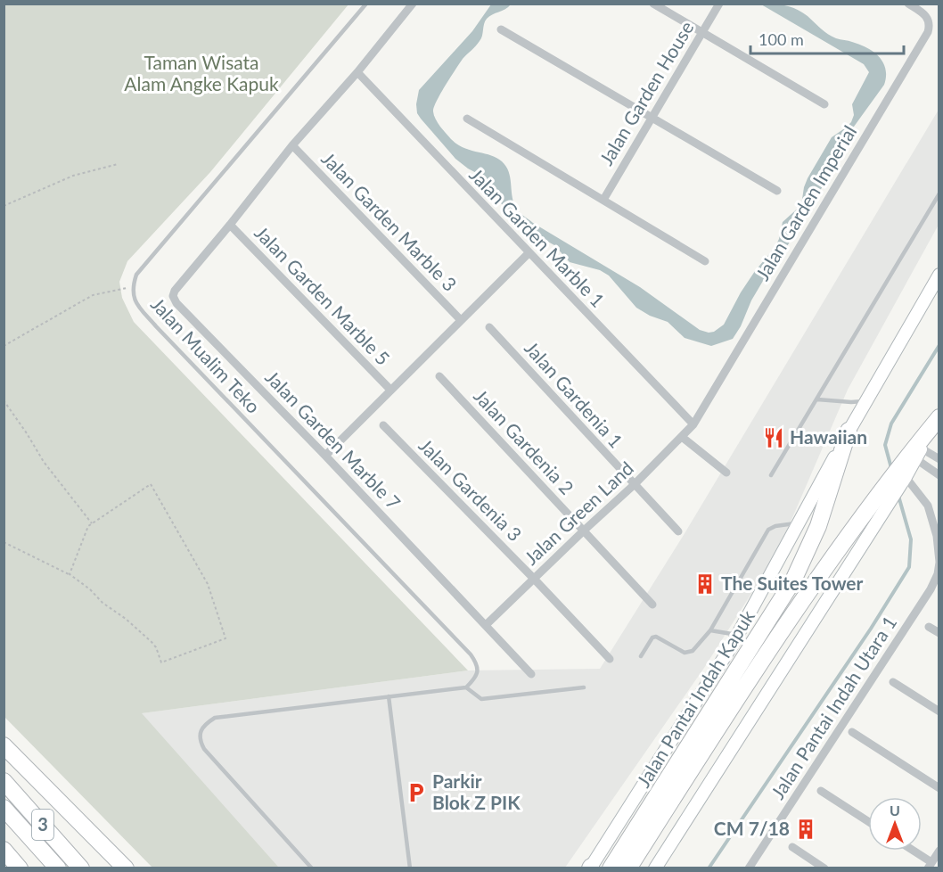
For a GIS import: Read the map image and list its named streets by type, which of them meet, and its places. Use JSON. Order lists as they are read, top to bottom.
{
  "streets": {
    "highway": ["3"],
    "main road": ["Jalan Pantai Indah Kapuk"],
    "street": [
      "Jalan Garden House",
      "Jalan Garden Imperial",
      "Jalan Garden Marble 3",
      "Jalan Garden Marble 1",
      "Jalan Garden Marble 5",
      "Jalan Gardenia 1",
      "Jalan Garden Marble 7",
      "Jalan Gardenia 2",
      "Jalan Gardenia 3",
      "Jalan Green Land",
      "Jalan Pantai Indah Utara 1"
    ],
    "lane": ["Jalan Mualim Teko"]
  },
  "crossings": [
    ["Jalan Garden Imperial", "Jalan Garden Marble 1"],
    ["Jalan Garden Imperial", "Jalan Green Land"],
    ["Jalan Garden Marble 1", "Jalan Green Land"],
    ["Jalan Garden Marble 5", "Jalan Garden Marble 7"],
    ["Jalan Gardenia 1", "Jalan Green Land"],
    ["Jalan Garden Marble 7", "Jalan Green Land"],
    ["Jalan Gardenia 2", "Jalan Green Land"],
    ["Jalan Gardenia 3", "Jalan Green Land"]
  ],
  "parks": ["Taman Wisata Alam Angke Kapuk"],
  "places": {
    "restaurant": ["Hawaiian"],
    "building": ["The Suites Tower", "CM 7/18"],
    "parking": ["Parkir Blok Z PIK"]
  },
  "scale_bar": "100 m",
  "north": "top"
}
